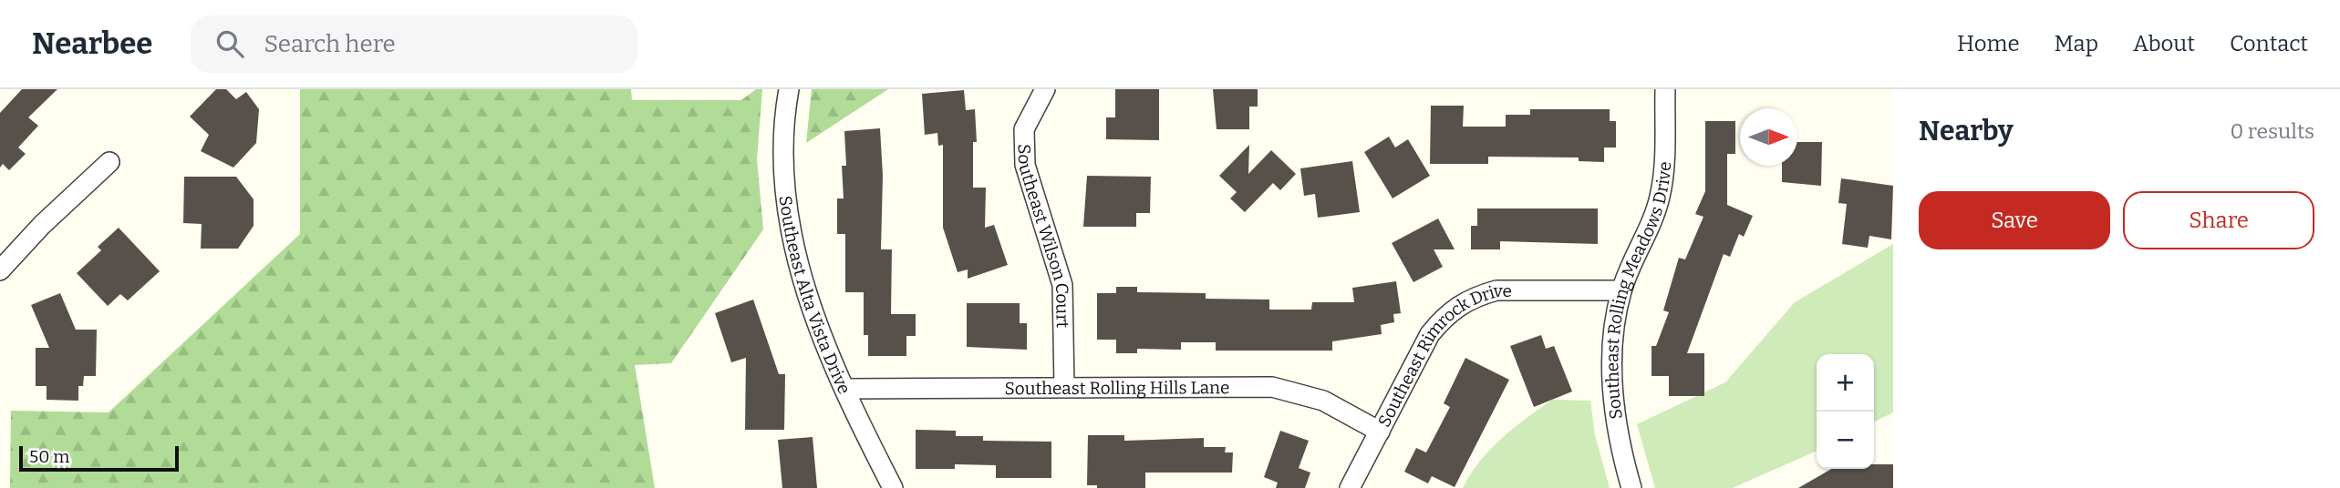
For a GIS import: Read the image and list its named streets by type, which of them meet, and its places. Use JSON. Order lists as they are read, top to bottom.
{
  "streets": {
    "street": [
      "Southeast Wilson Court",
      "Southeast Rolling Meadows Drive",
      "Southeast Alta Vista Drive",
      "Southeast Rimrock Drive",
      "Southeast Rolling Hills Lane"
    ]
  },
  "crossings": [
    ["Southeast Wilson Court", "Southeast Rolling Hills Lane"],
    ["Southeast Rolling Meadows Drive", "Southeast Rimrock Drive"],
    ["Southeast Alta Vista Drive", "Southeast Rolling Hills Lane"],
    ["Southeast Rimrock Drive", "Southeast Rolling Hills Lane"]
  ],
  "scale_bar": "50 m",
  "north": "right",
  "page": {
    "header": "Nearbee",
    "search": "Search here",
    "nav": [
      "Home",
      "Map",
      "About",
      "Contact"
    ],
    "heading": ["Nearby", "0 results"],
    "buttons": ["Save", "Share"],
    "map_buttons": ["+", "−"],
    "scale": "50 m"
  }
}
